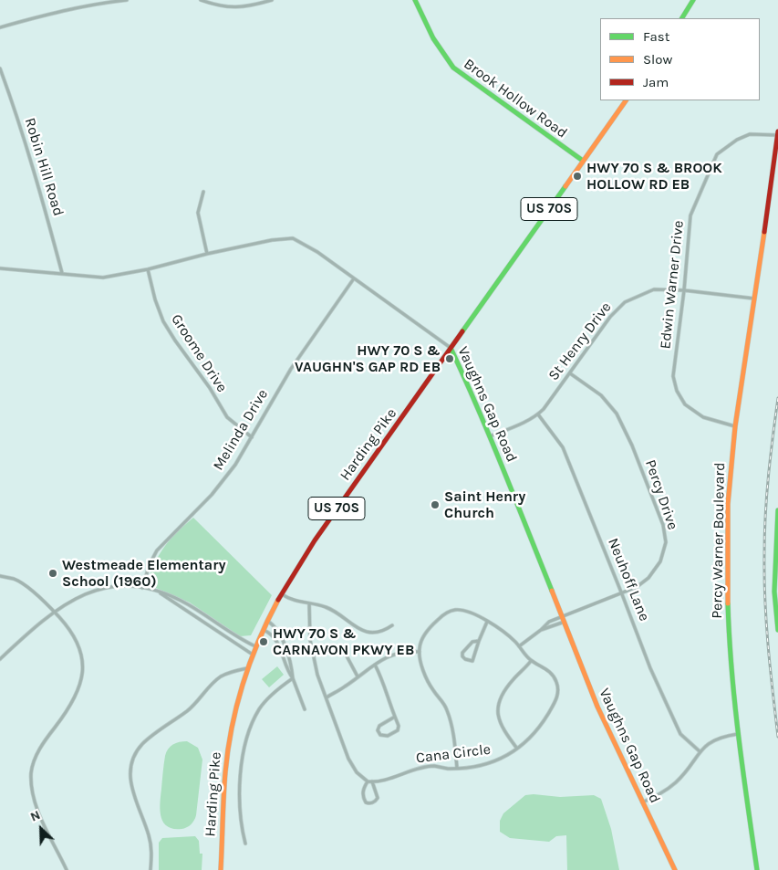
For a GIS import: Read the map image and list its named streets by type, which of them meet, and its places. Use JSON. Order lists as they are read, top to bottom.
{
  "streets": {
    "street": [
      "Brook Hollow Road",
      "Robin Hill Road",
      "US 70S",
      "Edwin Warner Drive",
      "St Henry Drive",
      "Groome Drive",
      "Vaughns Gap Road",
      "Melinda Drive",
      "Harding Pike",
      "Percy Drive",
      "Percy Warner Boulevard",
      "Neuhoff Lane",
      "Cana Circle"
    ]
  },
  "crossings": [
    ["Brook Hollow Road", "Harding Pike"],
    ["Robin Hill Road", "Vaughns Gap Road"],
    ["Edwin Warner Drive", "St Henry Drive"],
    ["Edwin Warner Drive", "Percy Warner Boulevard"],
    ["St Henry Drive", "Vaughns Gap Road"],
    ["St Henry Drive", "Percy Drive"],
    ["St Henry Drive", "Percy Warner Boulevard"],
    ["St Henry Drive", "Neuhoff Lane"],
    ["Groome Drive", "Vaughns Gap Road"],
    ["Groome Drive", "Melinda Drive"],
    ["Vaughns Gap Road", "Melinda Drive"],
    ["Vaughns Gap Road", "Harding Pike"],
    ["Vaughns Gap Road", "Percy Drive"],
    ["Percy Drive", "Neuhoff Lane"],
    ["Percy Drive", "Cana Circle"]
  ],
  "places": [
    "HWY 70 S & BROOK HOLLOW RD EB",
    "HWY 70 S & VAUGHN'S GAP RD EB",
    "Saint Henry Church",
    "Westmeade Elementary School (1960)",
    "HWY 70 S & CARNAVON PKWY EB"
  ],
  "legend": ["Fast", "Slow", "Jam"],
  "north": "top left"
}
